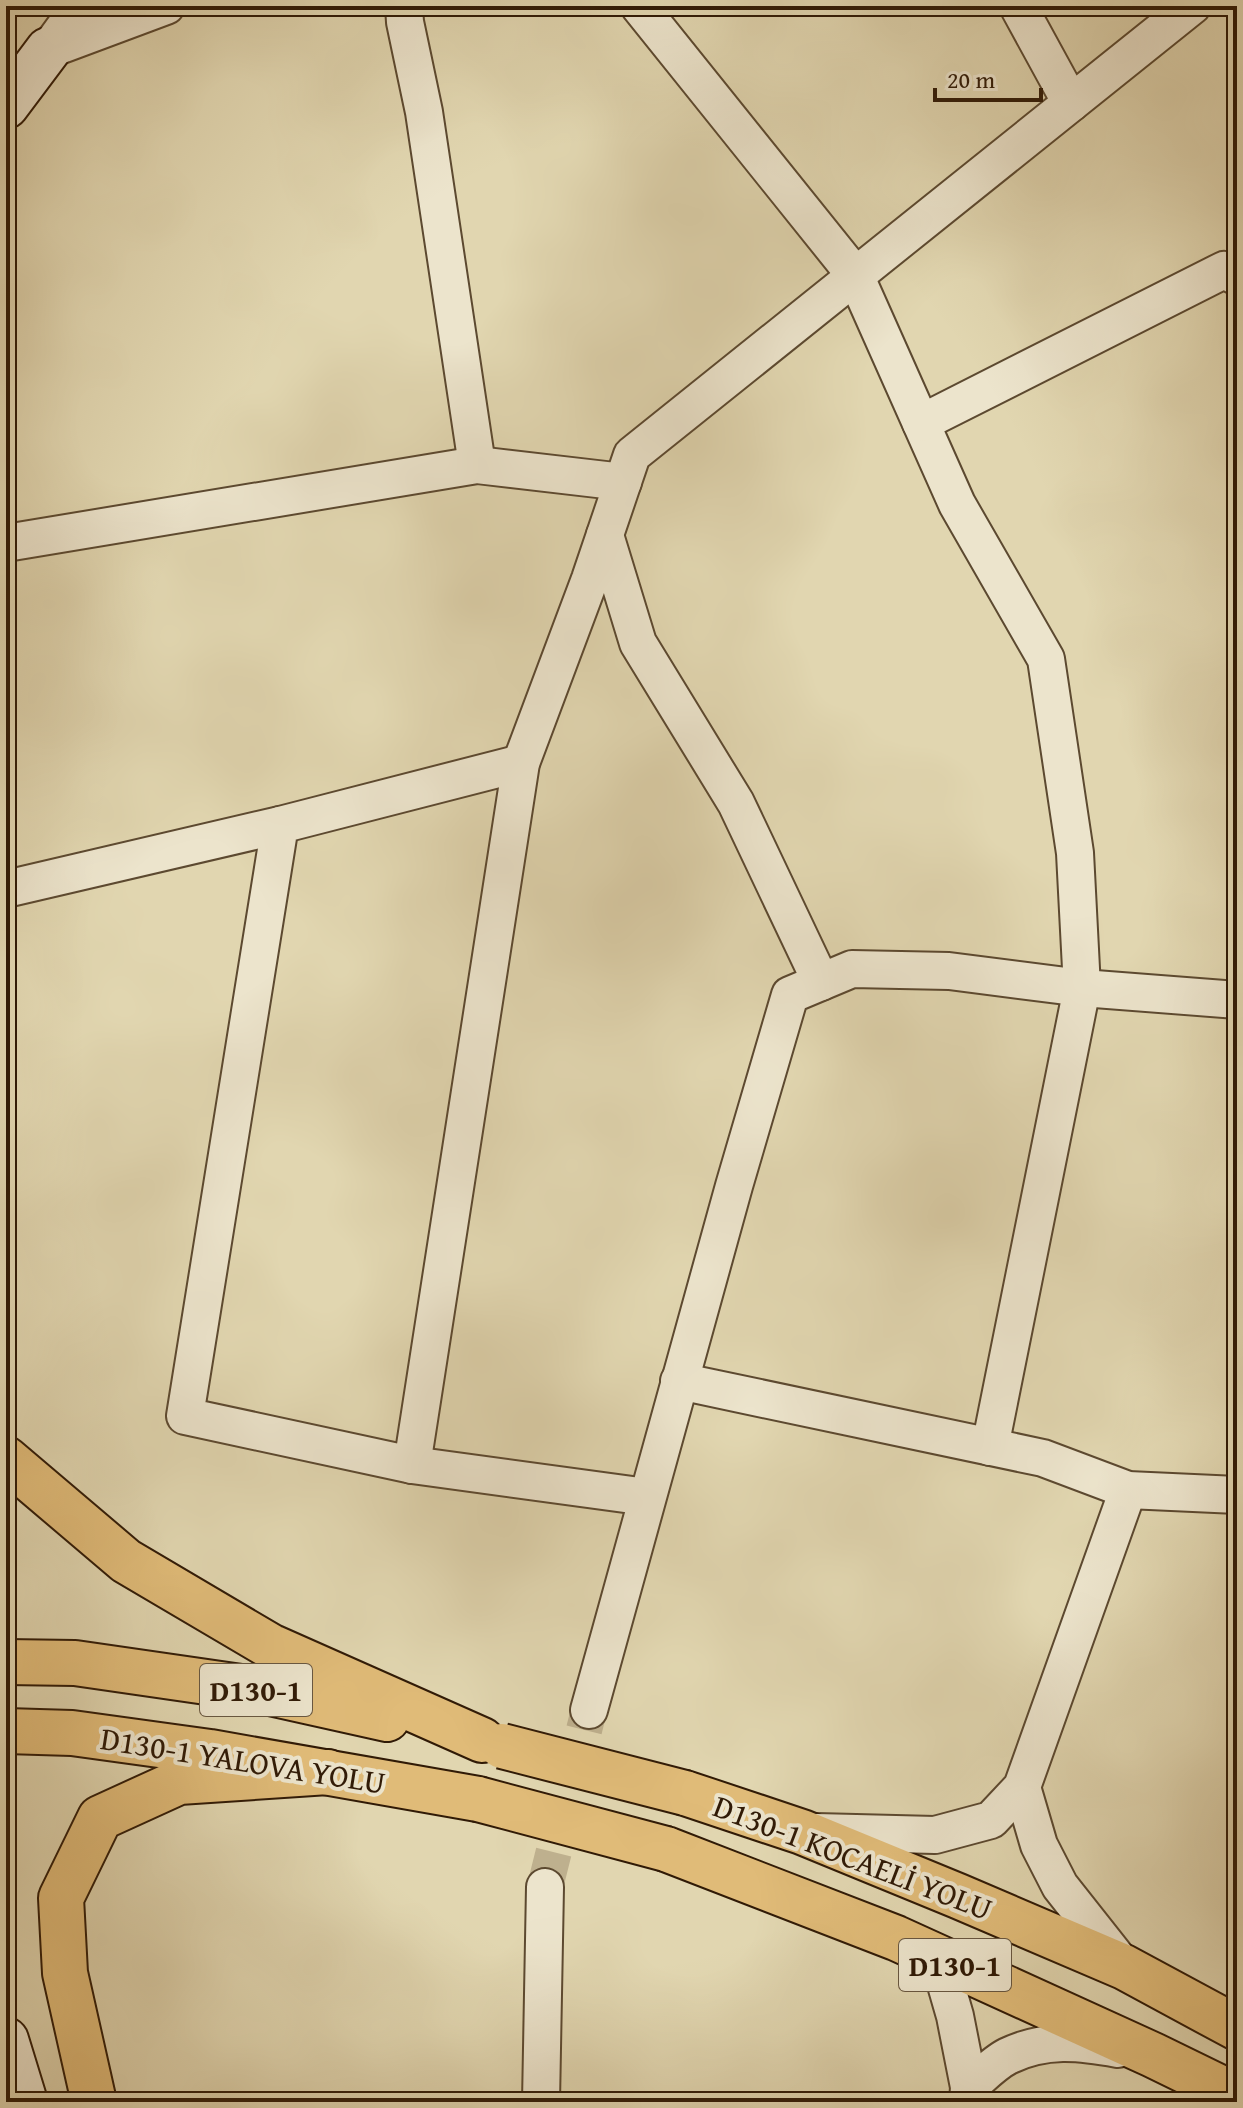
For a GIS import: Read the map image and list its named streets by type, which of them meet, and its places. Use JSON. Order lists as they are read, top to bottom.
{
  "streets": {
    "highway": ["D130-1", "D130-1 YALOVA YOLU", "D130-1 KOCAELİ YOLU"]
  },
  "crossings": [
    ["D130-1", "D130-1 YALOVA YOLU"],
    ["D130-1", "D130-1 KOCAELİ YOLU"]
  ],
  "scale_bar": "20 m"
}
